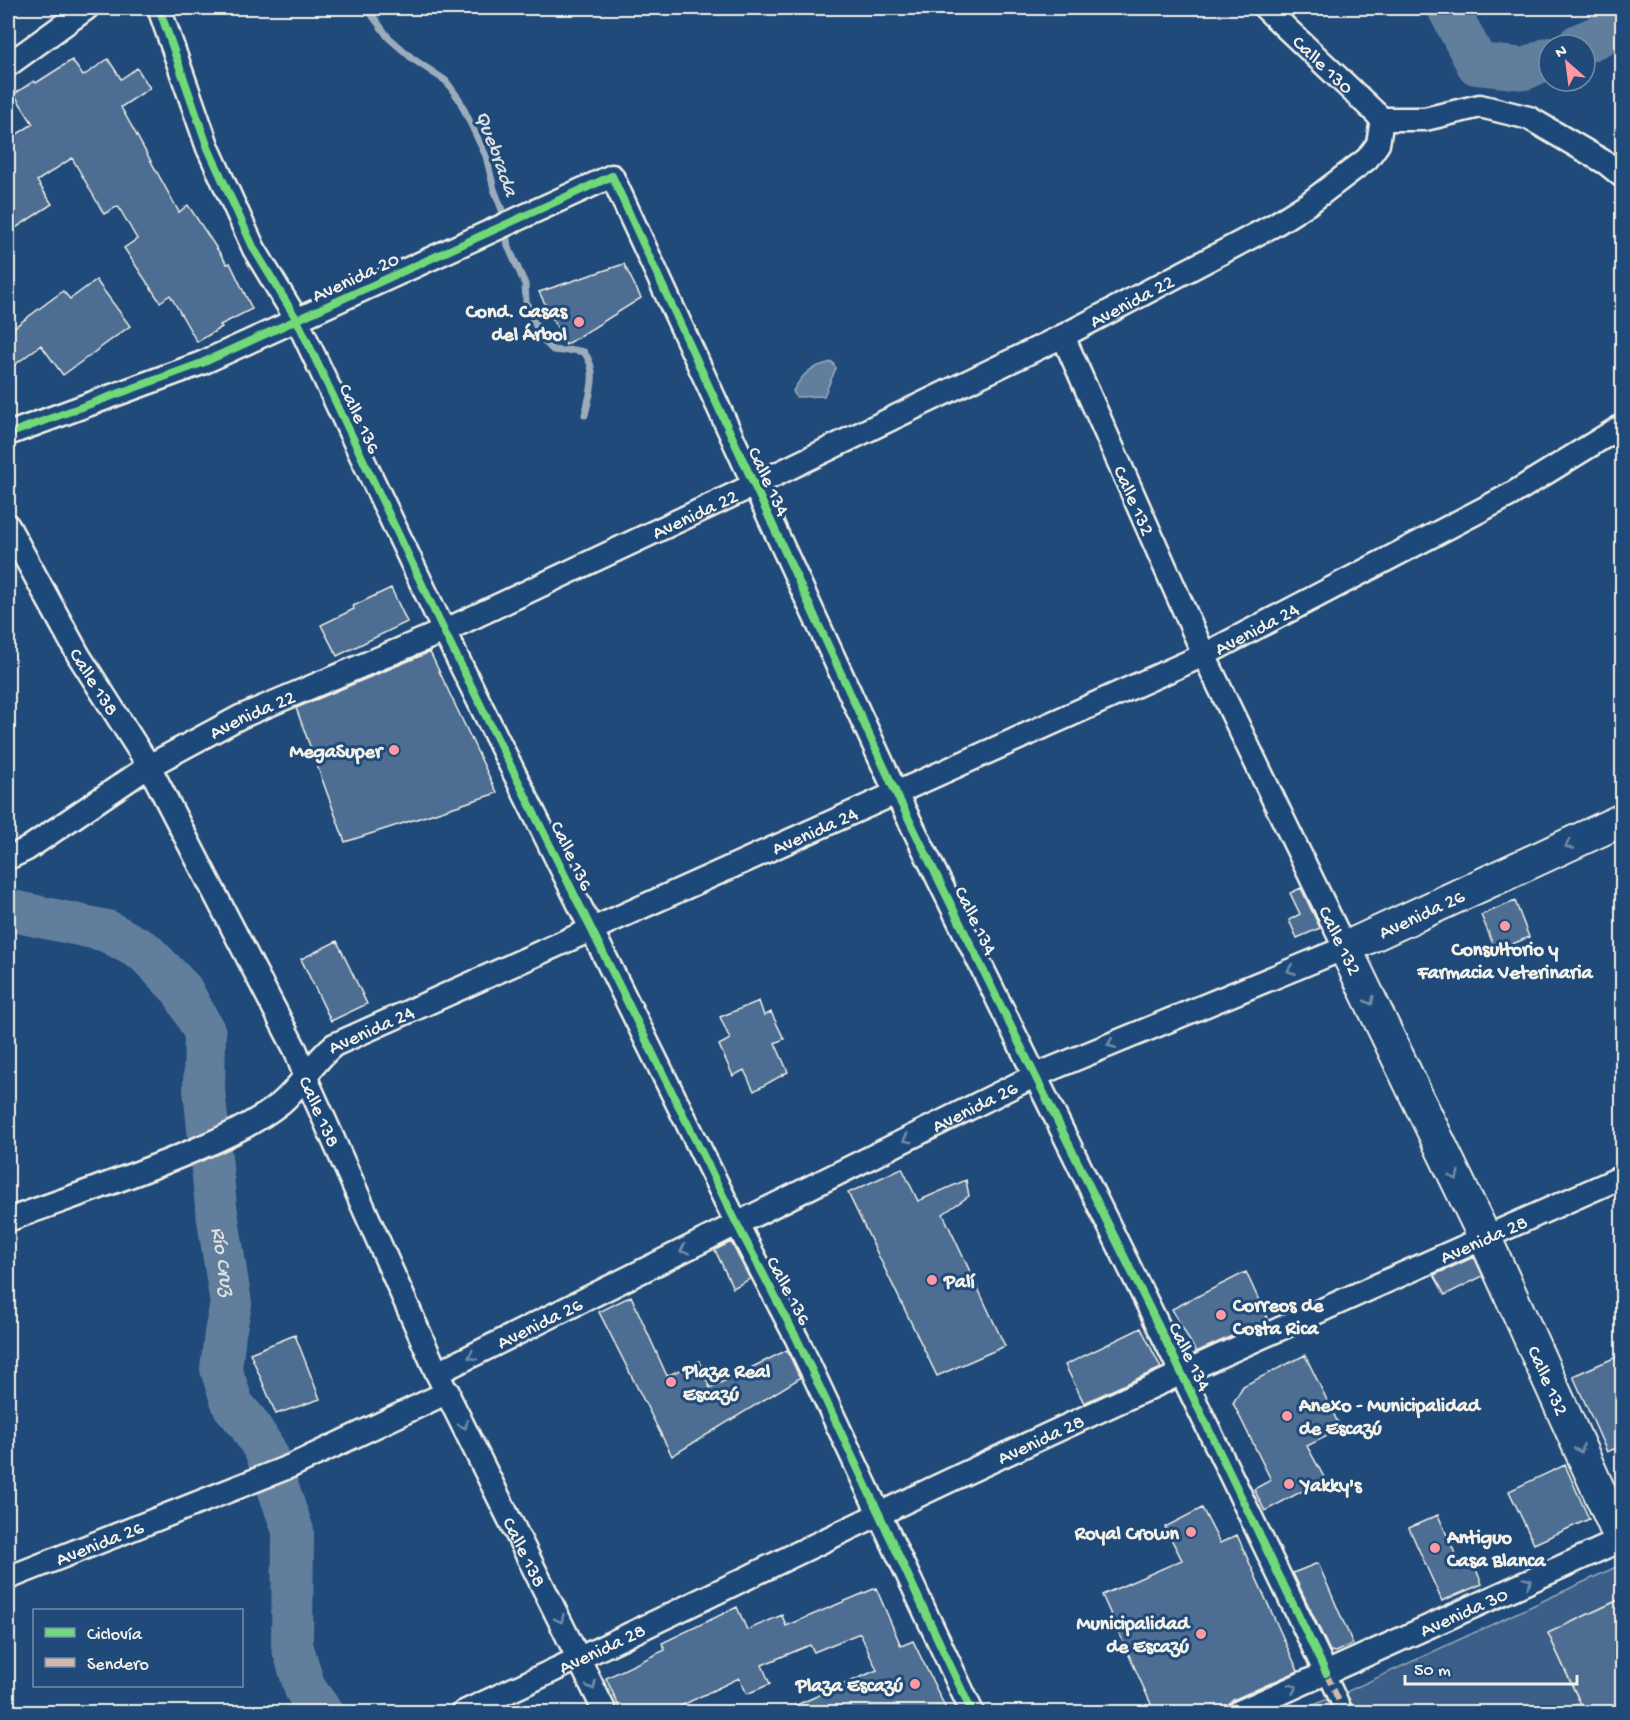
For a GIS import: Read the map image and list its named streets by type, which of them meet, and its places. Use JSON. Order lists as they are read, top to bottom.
{
  "streets": {
    "main road": ["Calle 132", "Avenida 26"],
    "street": [
      "Calle 130",
      "Avenida 20",
      "Avenida 22",
      "Calle 136",
      "Calle 134",
      "Avenida 24",
      "Calle 138",
      "Avenida 28",
      "Avenida 30"
    ]
  },
  "crossings": [
    ["Calle 130", "Avenida 22"],
    ["Avenida 20", "Calle 136"],
    ["Avenida 20", "Calle 134"],
    ["Avenida 22", "Calle 136"],
    ["Avenida 22", "Calle 134"],
    ["Avenida 22", "Calle 132"],
    ["Avenida 22", "Calle 138"],
    ["Calle 136", "Avenida 24"],
    ["Calle 136", "Avenida 26"],
    ["Calle 136", "Avenida 28"],
    ["Calle 134", "Avenida 24"],
    ["Calle 134", "Avenida 26"],
    ["Calle 134", "Avenida 28"],
    ["Calle 134", "Avenida 30"],
    ["Calle 132", "Avenida 24"],
    ["Calle 132", "Avenida 26"],
    ["Calle 132", "Avenida 28"],
    ["Calle 132", "Avenida 30"],
    ["Avenida 24", "Calle 138"],
    ["Calle 138", "Avenida 26"],
    ["Calle 138", "Avenida 28"]
  ],
  "one_way": ["Calle 132", "Avenida 26", "Avenida 30"],
  "water": ["Quebrada", "Río Cruz"],
  "places": [
    "Cond. Casas del Árbol",
    "MegaSuper",
    "Consultorio y Farmacia Veterinaria",
    "Palí",
    "Correos de Costa Rica",
    "Plaza Real Escazú",
    "Anexo - Municipalidad de Escazú",
    "Yakky's",
    "Royal Crown",
    "Antiguo Casa Blanca",
    "Municipalidad de Escazú",
    "Plaza Escazú"
  ],
  "legend": ["Ciclovía", "Sendero"],
  "scale_bar": "50 m",
  "north": "top left"
}
